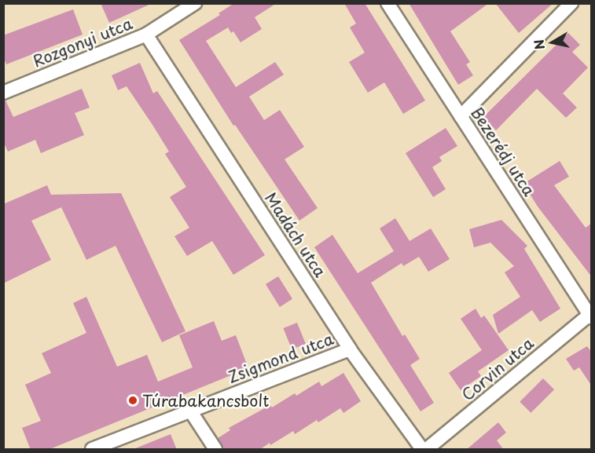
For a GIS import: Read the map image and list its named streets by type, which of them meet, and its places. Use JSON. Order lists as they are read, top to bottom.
{
  "streets": {
    "street": [
      "Rozgonyi utca",
      "Bezerédj utca",
      "Madách utca",
      "Zsigmond utca",
      "Corvin utca"
    ]
  },
  "crossings": [
    ["Rozgonyi utca", "Madách utca"],
    ["Bezerédj utca", "Corvin utca"],
    ["Madách utca", "Zsigmond utca"]
  ],
  "places": ["Túrabakancsbolt"],
  "north": "left"
}
